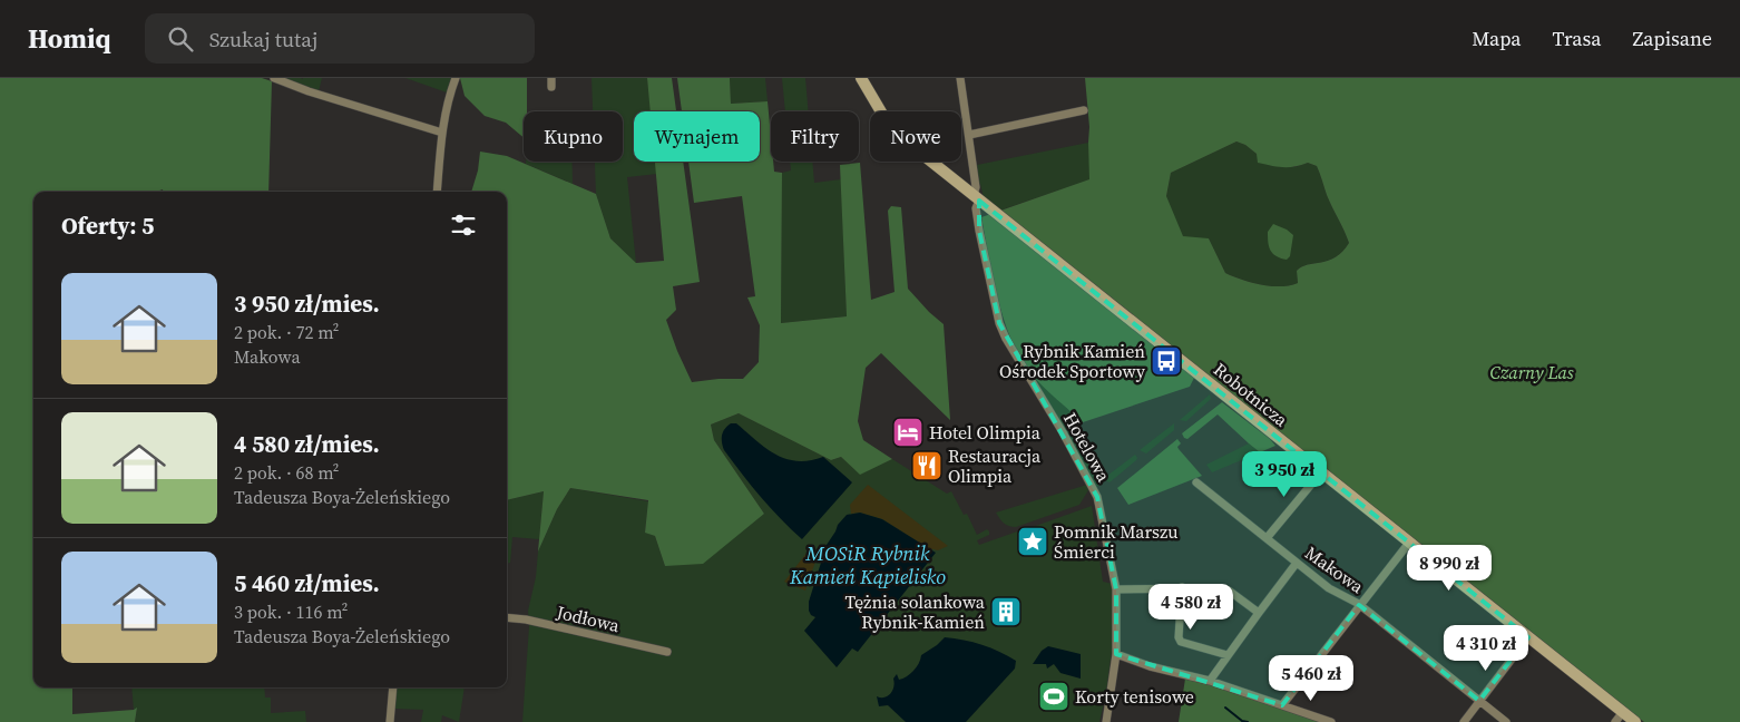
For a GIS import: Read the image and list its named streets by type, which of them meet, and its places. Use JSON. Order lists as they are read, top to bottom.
{
  "streets": {
    "street": [
      "Robotnicza",
      "Hotelowa",
      "Makowa",
      "Jodłowa"
    ]
  },
  "crossings": [
    ["Robotnicza", "Hotelowa"]
  ],
  "water": ["MOSiR Rybnik Kamień Kąpielisko"],
  "parks": ["Czarny Las"],
  "places": {
    "bus stop": ["Rybnik Kamień Ośrodek Sportowy"],
    "hotel": ["Hotel Olimpia"],
    "restaurant": ["Restauracja Olimpia"],
    "place": ["Pomnik Marszu Śmierci"],
    "building": ["Tężnia solankowa Rybnik-Kamień"],
    "sports": ["Korty tenisowe"]
  },
  "page": {
    "header": "Homiq",
    "search": "Szukaj tutaj",
    "nav": ["Mapa", "Trasa", "Zapisane"],
    "chip": [
      "Kupno",
      "Wynajem",
      "Filtry",
      "Nowe"
    ],
    "heading": "Oferty: 5",
    "list": [
      {
        "name": "3 950 zł/mies.",
        "note": "2 pok. · 72 m² · Makowa"
      },
      {
        "name": "4 580 zł/mies.",
        "note": "2 pok. · 68 m² · Tadeusza Boya-Żeleńskiego"
      },
      {
        "name": "5 460 zł/mies.",
        "note": "3 pok. · 116 m² · Tadeusza Boya-Żeleńskiego"
      }
    ],
    "price": [
      "3 950 zł",
      "8 990 zł",
      "4 580 zł",
      "4 310 zł",
      "5 460 zł"
    ]
  }
}
